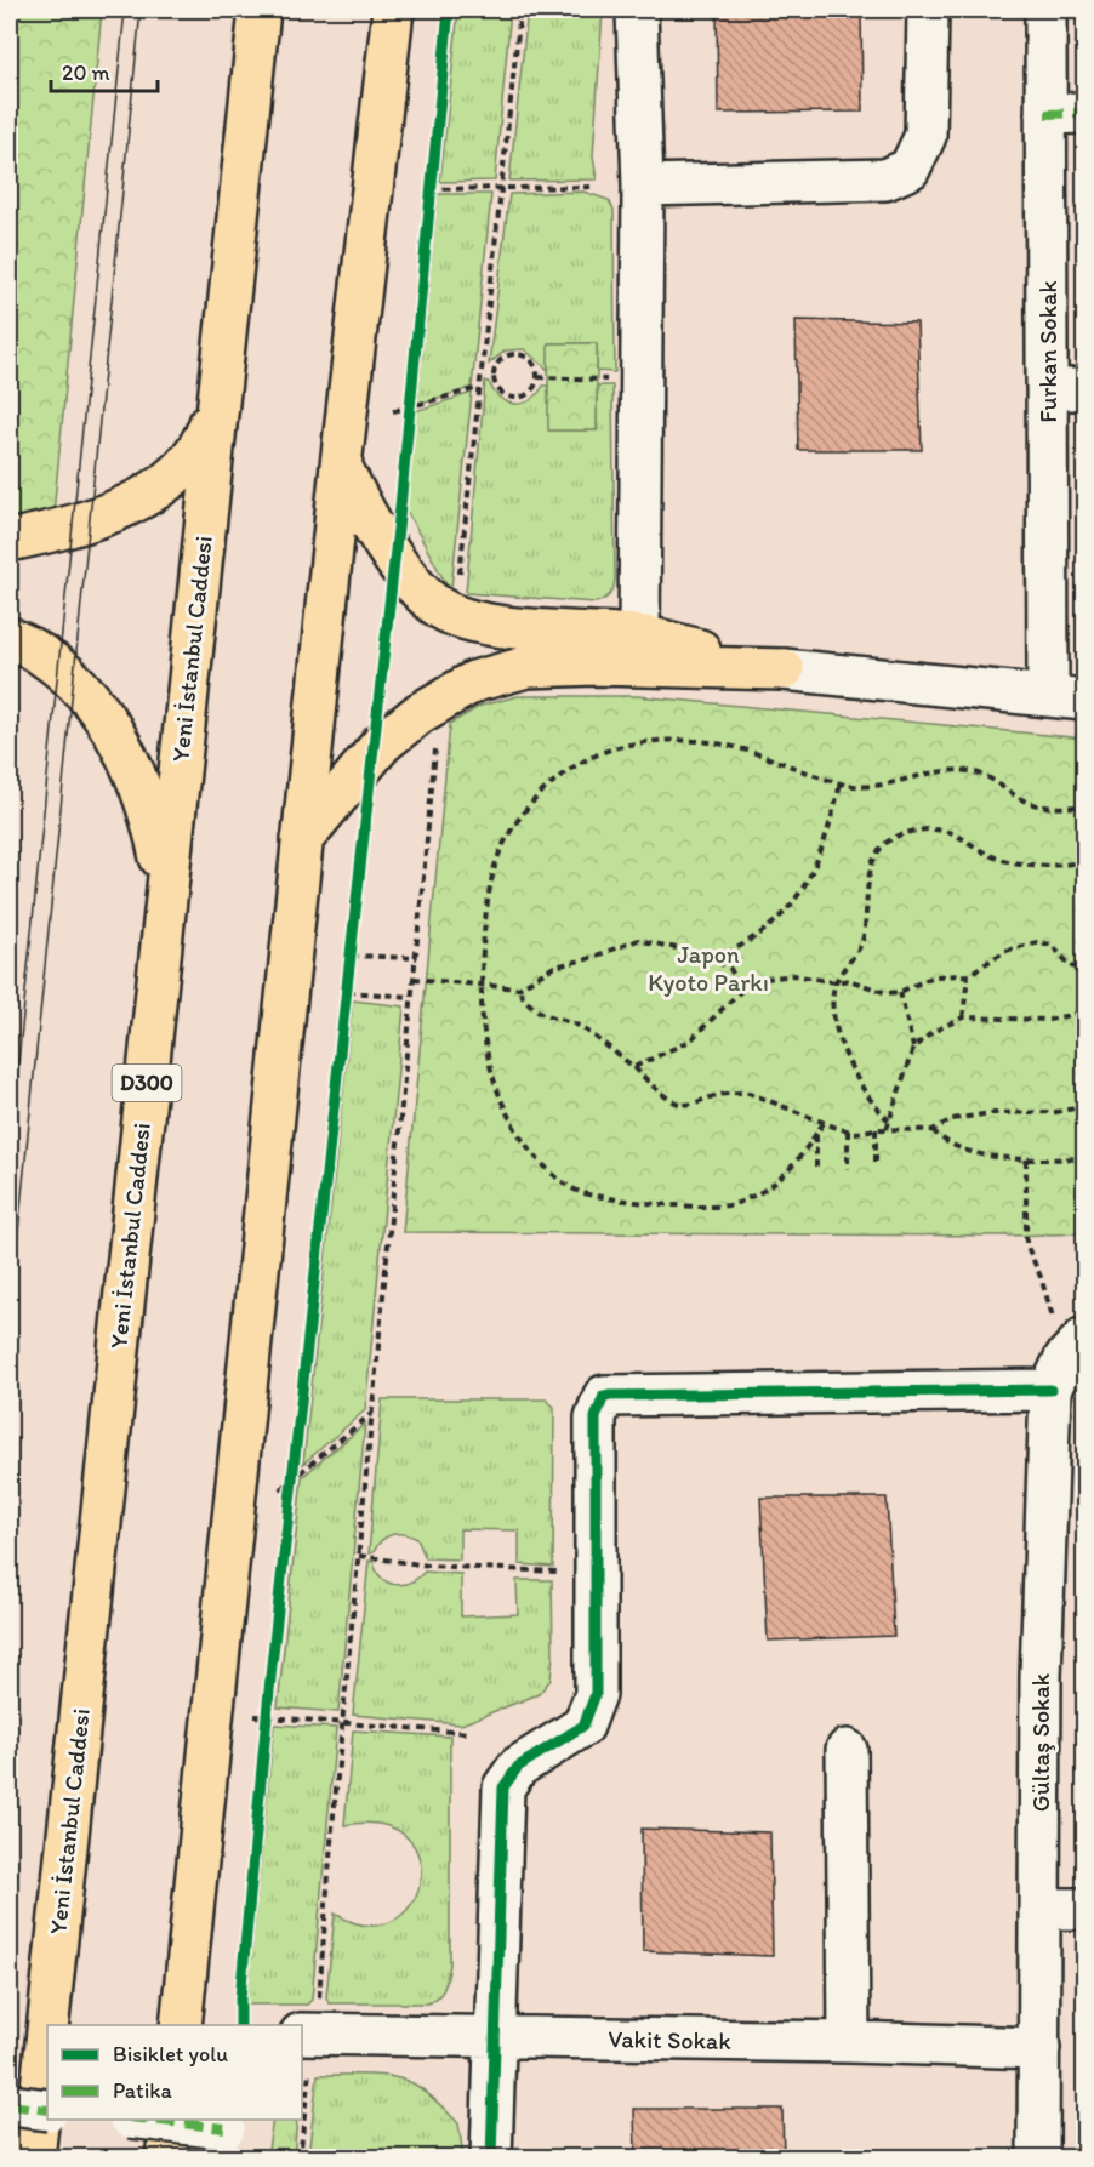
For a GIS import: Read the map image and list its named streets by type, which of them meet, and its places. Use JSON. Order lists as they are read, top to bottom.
{
  "streets": {
    "highway": ["Yeni İstanbul Caddesi", "D300"],
    "street": ["Furkan Sokak", "Gültaş Sokak", "Vakit Sokak"]
  },
  "crossings": [
    ["Gültaş Sokak", "Vakit Sokak"]
  ],
  "parks": ["Japon Kyoto Parkı"],
  "legend": ["Bisiklet yolu", "Patika"],
  "scale_bar": "20 m"
}
